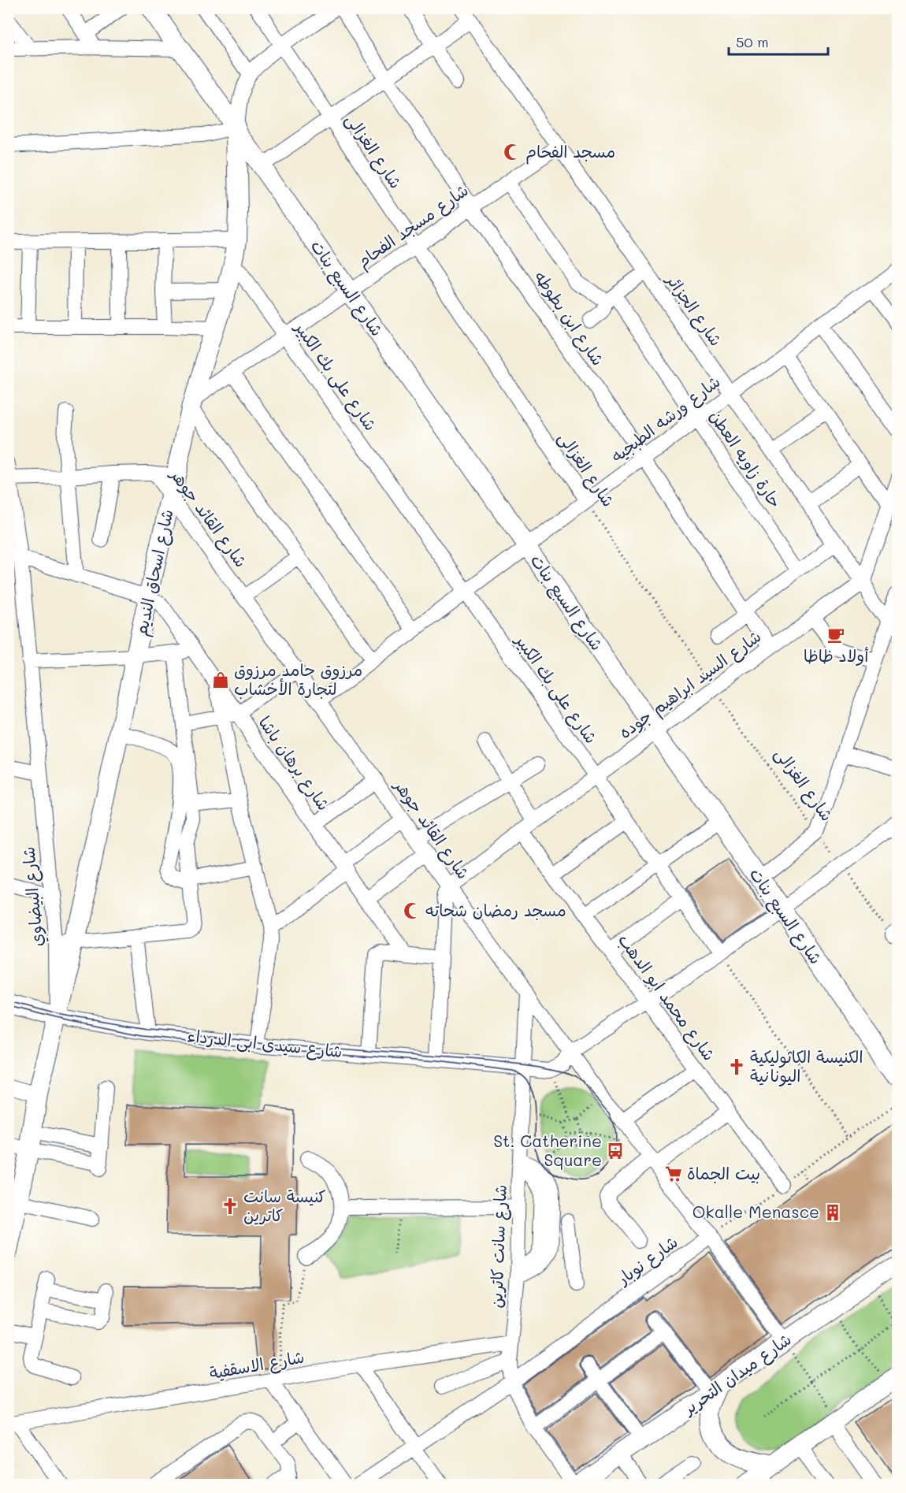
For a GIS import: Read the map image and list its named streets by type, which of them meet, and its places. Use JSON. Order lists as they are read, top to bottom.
{
  "streets": {
    "main road": [
      "شارع السبع بنات",
      "شارع اسحاق النديم",
      "شارع سيدى ابى الدرداء",
      "شارع ميدان التحرير"
    ],
    "street": [
      "شارع الغزالى",
      "شارع مسجد الفحام",
      "شارع الجزائر",
      "شارع ابن بطوطه",
      "شارع على بك الكبير",
      "شارع ورشه الطبجيه",
      "حارة زاويه العطن",
      "شارع القائد جوهر",
      "شارع السيد ابراهيم جوده",
      "شارع برهان باشا",
      "شارع البيضاوي",
      "شارع محمد ابو الدهب",
      "شارع سانت كاترين",
      "شارع نوبار",
      "شارع الاسقفية"
    ]
  },
  "crossings": [
    ["شارع الغزالى", "شارع مسجد الفحام"],
    ["شارع الغزالى", "شارع ورشه الطبجيه"],
    ["شارع الغزالى", "شارع السيد ابراهيم جوده"],
    ["شارع مسجد الفحام", "شارع السبع بنات"],
    ["شارع مسجد الفحام", "شارع الجزائر"],
    ["شارع مسجد الفحام", "شارع ابن بطوطه"],
    ["شارع مسجد الفحام", "شارع على بك الكبير"],
    ["شارع مسجد الفحام", "حارة زاويه العطن"],
    ["شارع مسجد الفحام", "شارع اسحاق النديم"],
    ["شارع السبع بنات", "شارع ورشه الطبجيه"],
    ["شارع السبع بنات", "شارع اسحاق النديم"],
    ["شارع السبع بنات", "شارع السيد ابراهيم جوده"],
    ["شارع الجزائر", "شارع ورشه الطبجيه"],
    ["شارع الجزائر", "شارع السيد ابراهيم جوده"],
    ["شارع ابن بطوطه", "شارع ورشه الطبجيه"],
    ["شارع ابن بطوطه", "شارع السيد ابراهيم جوده"],
    ["شارع على بك الكبير", "شارع ورشه الطبجيه"],
    ["شارع على بك الكبير", "شارع اسحاق النديم"],
    ["شارع على بك الكبير", "شارع السيد ابراهيم جوده"],
    ["شارع ورشه الطبجيه", "حارة زاويه العطن"],
    ["شارع ورشه الطبجيه", "شارع القائد جوهر"],
    ["شارع القائد جوهر", "شارع اسحاق النديم"],
    ["شارع القائد جوهر", "شارع السيد ابراهيم جوده"],
    ["شارع القائد جوهر", "شارع سانت كاترين"],
    ["شارع القائد جوهر", "شارع نوبار"],
    ["شارع القائد جوهر", "شارع ميدان التحرير"],
    ["شارع اسحاق النديم", "شارع برهان باشا"],
    ["شارع اسحاق النديم", "شارع البيضاوي"],
    ["شارع اسحاق النديم", "شارع سيدى ابى الدرداء"],
    ["شارع السيد ابراهيم جوده", "شارع محمد ابو الدهب"],
    ["شارع سيدى ابى الدرداء", "شارع سانت كاترين"],
    ["شارع سانت كاترين", "شارع نوبار"],
    ["شارع سانت كاترين", "شارع الاسقفية"],
    ["شارع سانت كاترين", "شارع ميدان التحرير"]
  ],
  "places": {
    "mosque": ["مسجد الفحام", "مسجد رمضان شحاته"],
    "cafe": ["أولاد ظاظا"],
    "shop": ["مرزوق حامد مرزوق لتجارة الأخشاب"],
    "church": ["الكنيسة الكاثوليكية اليونانية", "كنيسة سانت كاترين"],
    "bus stop": ["St. Catherine Square"],
    "supermarket": ["بيت الجماة"],
    "building": ["Okalle Menasce"]
  },
  "scale_bar": "50 m"
}
